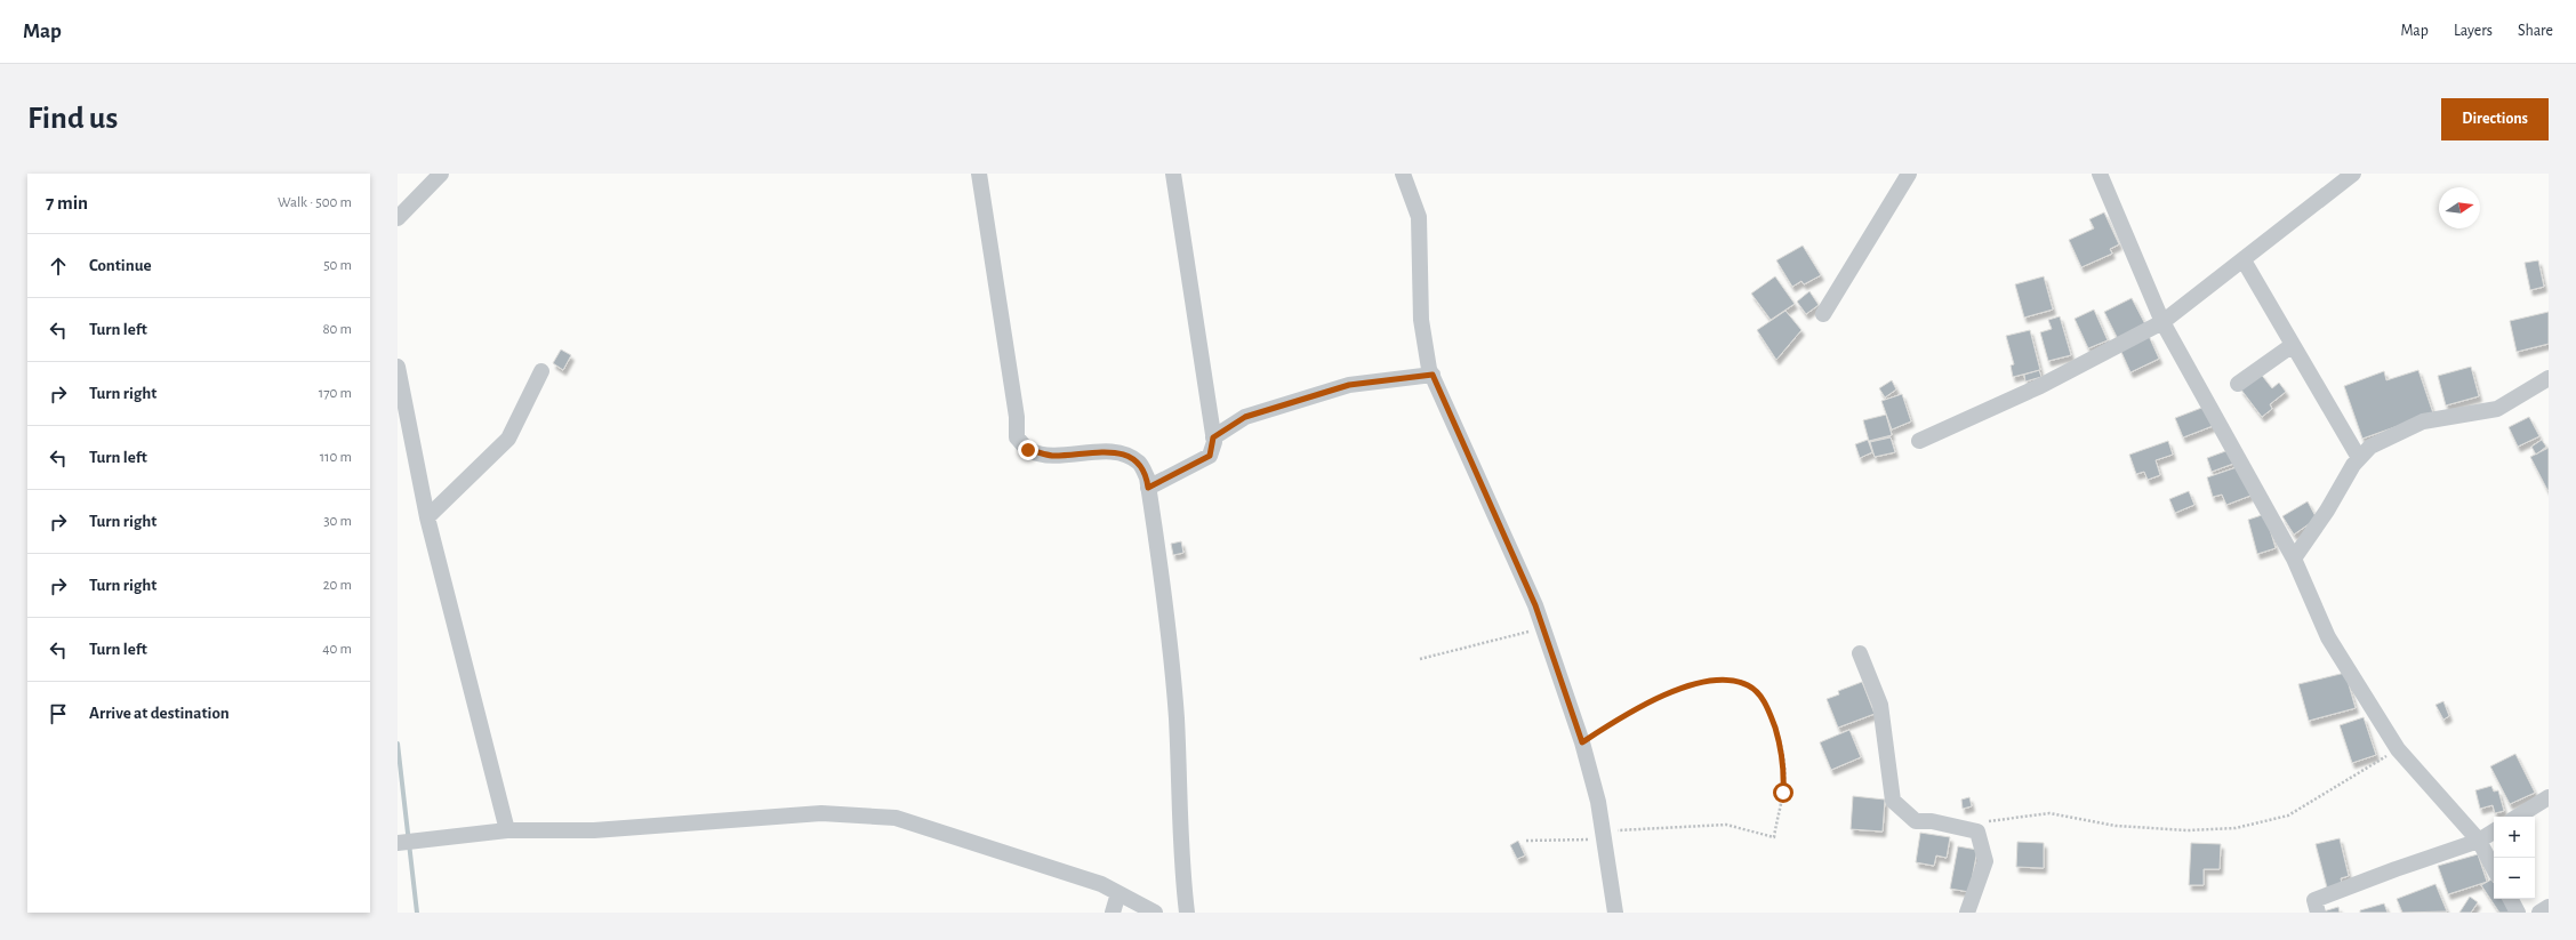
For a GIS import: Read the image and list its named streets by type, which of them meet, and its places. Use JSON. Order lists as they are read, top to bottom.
{
  "north": "right",
  "page": {
    "header": "Map",
    "nav": ["Map", "Layers", "Share"],
    "buttons": "Directions",
    "title": "Find us",
    "heading": ["7 min", "Walk · 500 m"],
    "list": [
      ["Continue", "50 m"],
      ["Turn left", "80 m"],
      ["Turn right", "170 m"],
      ["Turn left", "110 m"],
      ["Turn right", "30 m"],
      ["Turn right", "20 m"],
      ["Turn left", "40 m"],
      "Arrive at destination"
    ],
    "map_buttons": ["+", "−"]
  }
}
